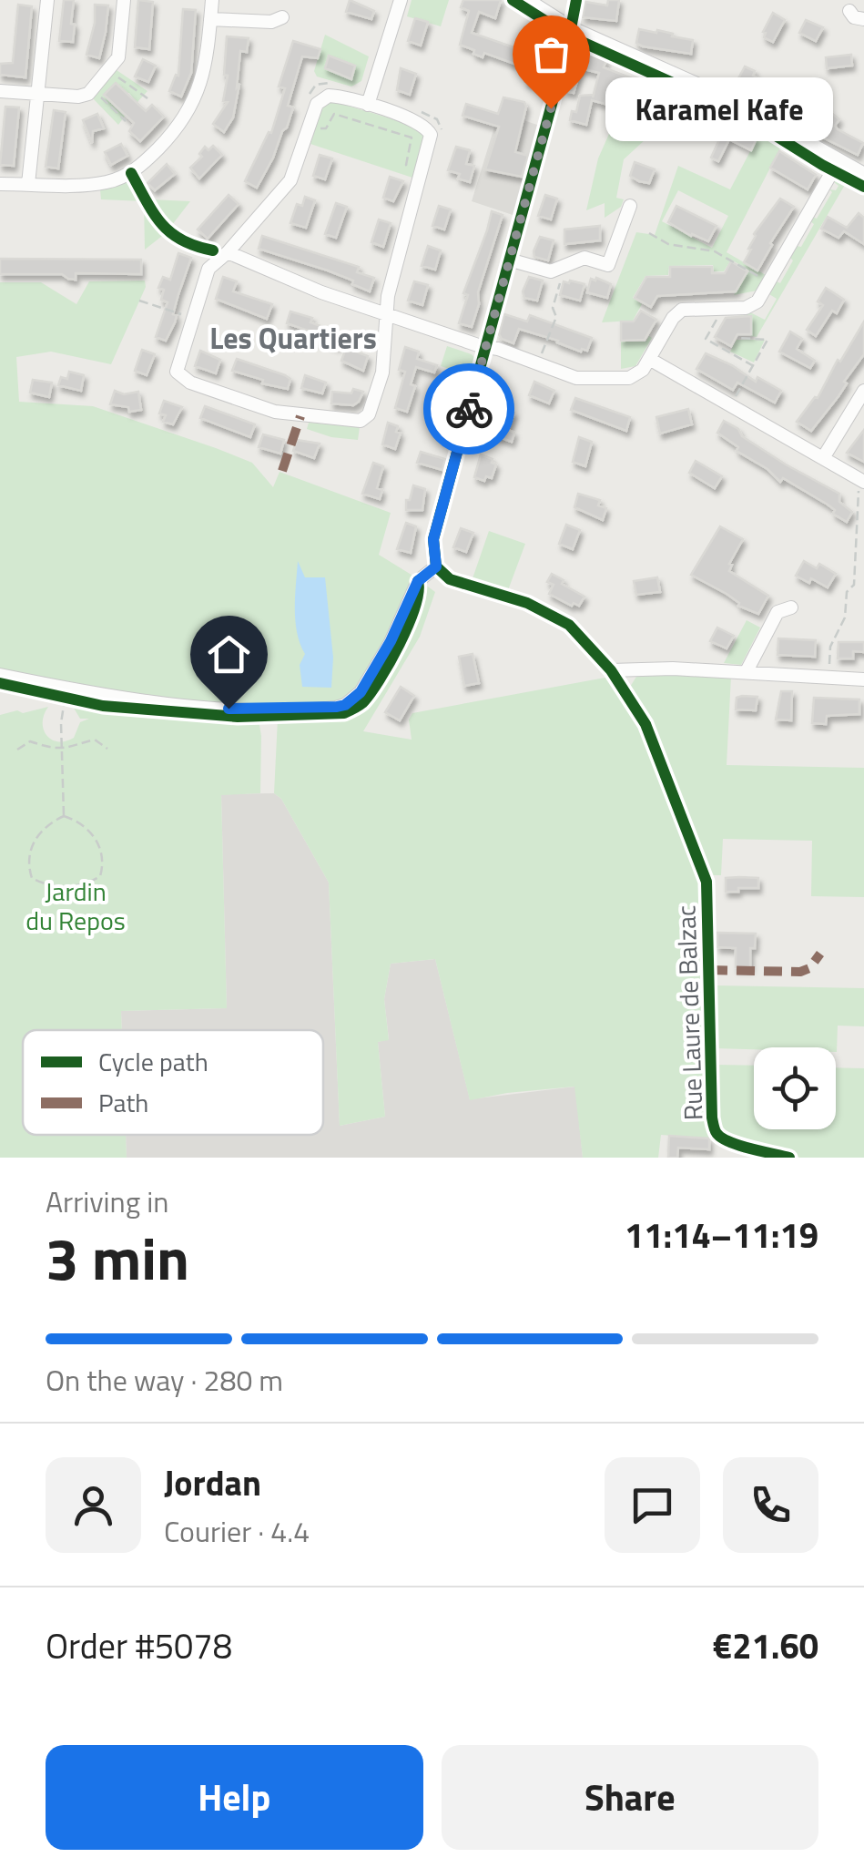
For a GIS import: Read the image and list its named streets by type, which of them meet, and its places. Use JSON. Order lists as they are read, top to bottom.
{
  "streets": {
    "street": ["Rue Laure de Balzac"]
  },
  "districts": ["Les Quartiers"],
  "parks": ["Jardin du Repos"],
  "places": ["Karamel Kafe"],
  "legend": ["Cycle path", "Path"],
  "page": {
    "bubble": "Karamel Kafe",
    "heading": ["3 min", "Arriving in", "11:14–11:19"],
    "panel": [
      "Jordan",
      "Courier · 4.4",
      "Order #5078",
      "€21.60"
    ],
    "bar": "On the way · 280 m",
    "buttons": ["Help", "Share"]
  }
}
